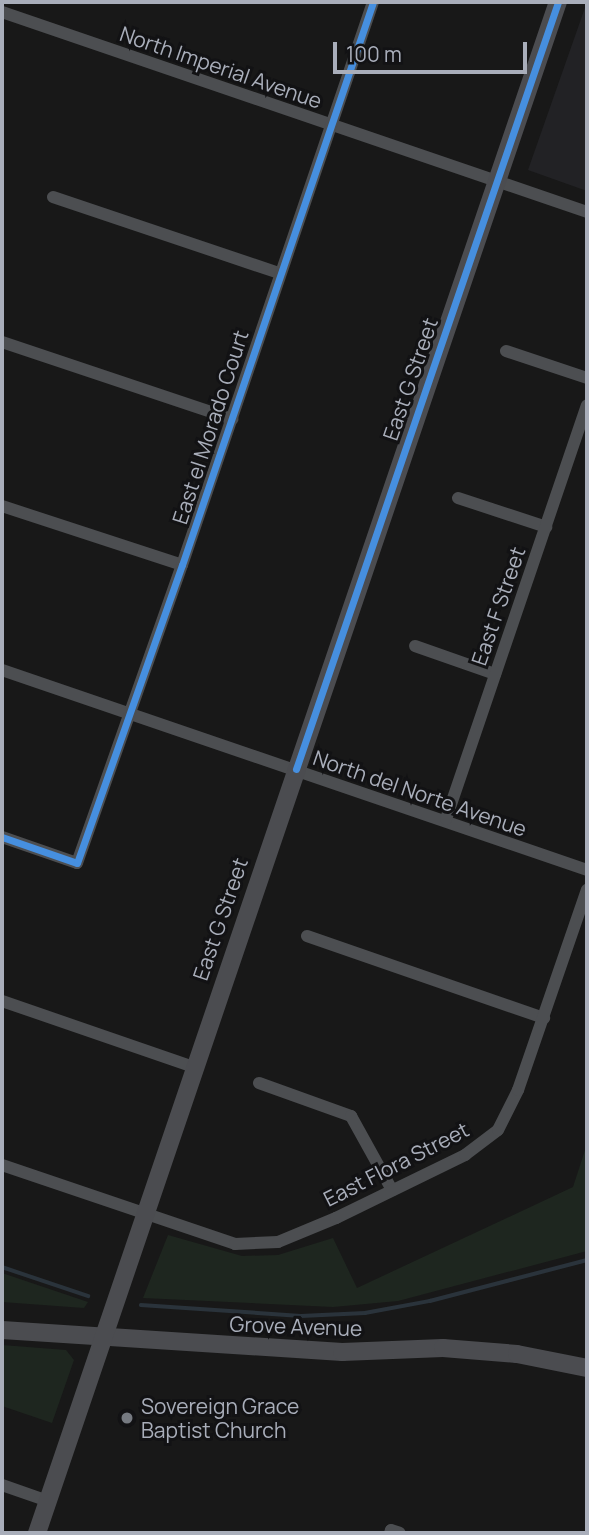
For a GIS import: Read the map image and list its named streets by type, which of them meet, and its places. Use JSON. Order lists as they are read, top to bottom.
{
  "streets": {
    "street": [
      "North Imperial Avenue",
      "East G Street",
      "East el Morado Court",
      "East F Street",
      "North del Norte Avenue",
      "East Flora Street",
      "Grove Avenue"
    ]
  },
  "crossings": [
    ["North Imperial Avenue", "East G Street"],
    ["North Imperial Avenue", "East el Morado Court"],
    ["East G Street", "North del Norte Avenue"],
    ["East G Street", "East Flora Street"],
    ["East G Street", "Grove Avenue"],
    ["East el Morado Court", "North del Norte Avenue"],
    ["East F Street", "North del Norte Avenue"]
  ],
  "places": ["Sovereign Grace Baptist Church"],
  "scale_bar": "100 m"
}
